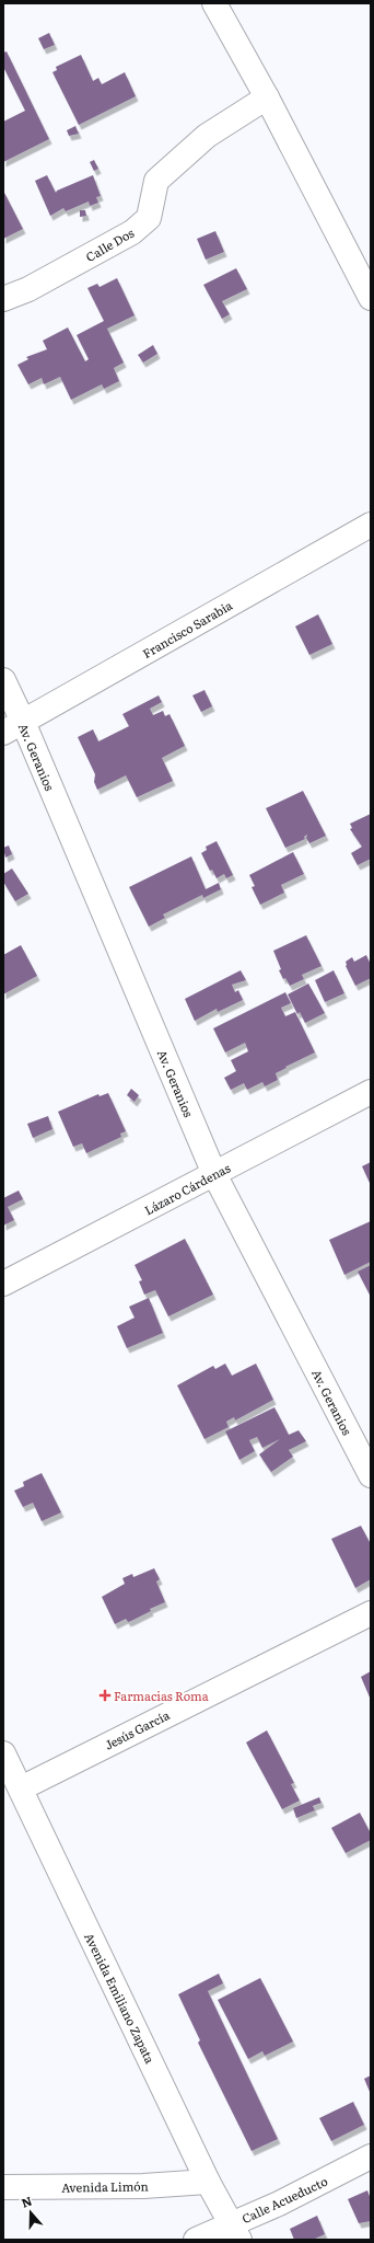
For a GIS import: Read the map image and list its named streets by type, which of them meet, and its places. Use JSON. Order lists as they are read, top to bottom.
{
  "streets": {
    "street": [
      "Calle Dos",
      "Francisco Sarabia",
      "Av. Geranios",
      "Lázaro Cárdenas",
      "Jesús García",
      "Avenida Emiliano Zapata",
      "Avenida Limón",
      "Calle Acueducto"
    ]
  },
  "crossings": [
    ["Francisco Sarabia", "Av. Geranios"],
    ["Av. Geranios", "Lázaro Cárdenas"],
    ["Jesús García", "Avenida Emiliano Zapata"],
    ["Avenida Emiliano Zapata", "Avenida Limón"],
    ["Avenida Emiliano Zapata", "Calle Acueducto"]
  ],
  "places": {
    "health": ["Farmacias Roma"]
  },
  "north": "top"
}
